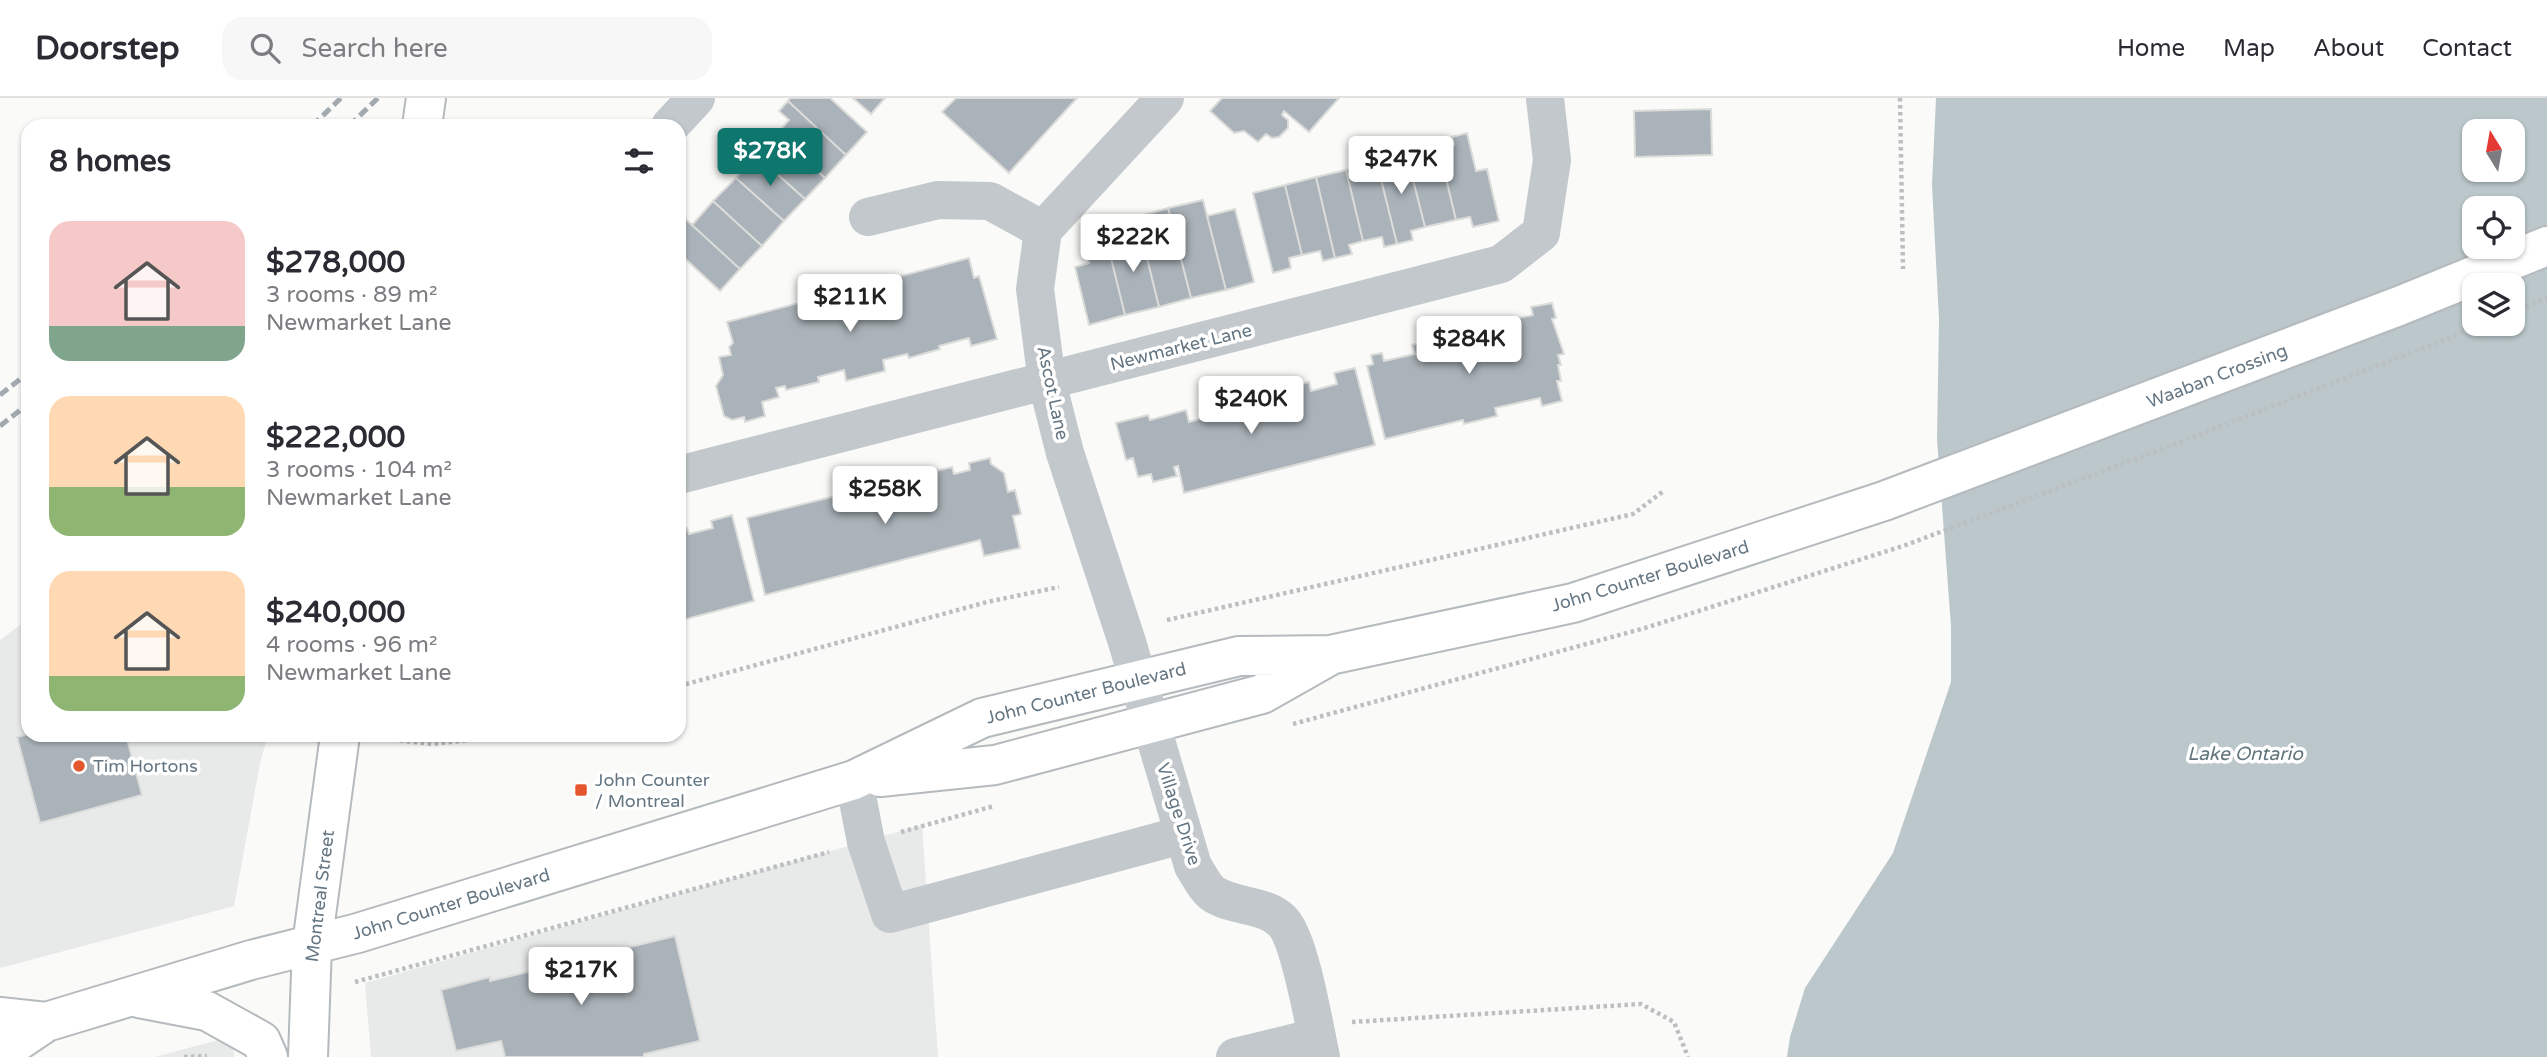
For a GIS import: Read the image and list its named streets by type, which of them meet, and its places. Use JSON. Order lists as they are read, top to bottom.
{
  "streets": {
    "main road": ["Waaban Crossing", "John Counter Boulevard", "Montreal Street"],
    "street": ["Newmarket Lane", "Ascot Lane", "Village Drive"]
  },
  "crossings": [
    ["Newmarket Lane", "Ascot Lane"],
    ["Waaban Crossing", "John Counter Boulevard"],
    ["Ascot Lane", "John Counter Boulevard"],
    ["Ascot Lane", "Village Drive"],
    ["John Counter Boulevard", "Village Drive"],
    ["John Counter Boulevard", "Montreal Street"]
  ],
  "water": ["Lake Ontario"],
  "places": {
    "other": ["Tim Hortons"],
    "transit": ["John Counter / Montreal"]
  },
  "north": "top",
  "page": {
    "header": "Doorstep",
    "search": "Search here",
    "nav": [
      "Home",
      "Map",
      "About",
      "Contact"
    ],
    "heading": "8 homes",
    "price": [
      "$278K",
      "$247K",
      "$222K",
      "$211K",
      "$284K",
      "$240K",
      "$258K",
      "$217K"
    ],
    "list": [
      {
        "name": "$278,000",
        "note": "3 rooms · 89 m² · Newmarket Lane"
      },
      {
        "name": "$222,000",
        "note": "3 rooms · 104 m² · Newmarket Lane"
      },
      {
        "name": "$240,000",
        "note": "4 rooms · 96 m² · Newmarket Lane"
      }
    ]
  }
}
